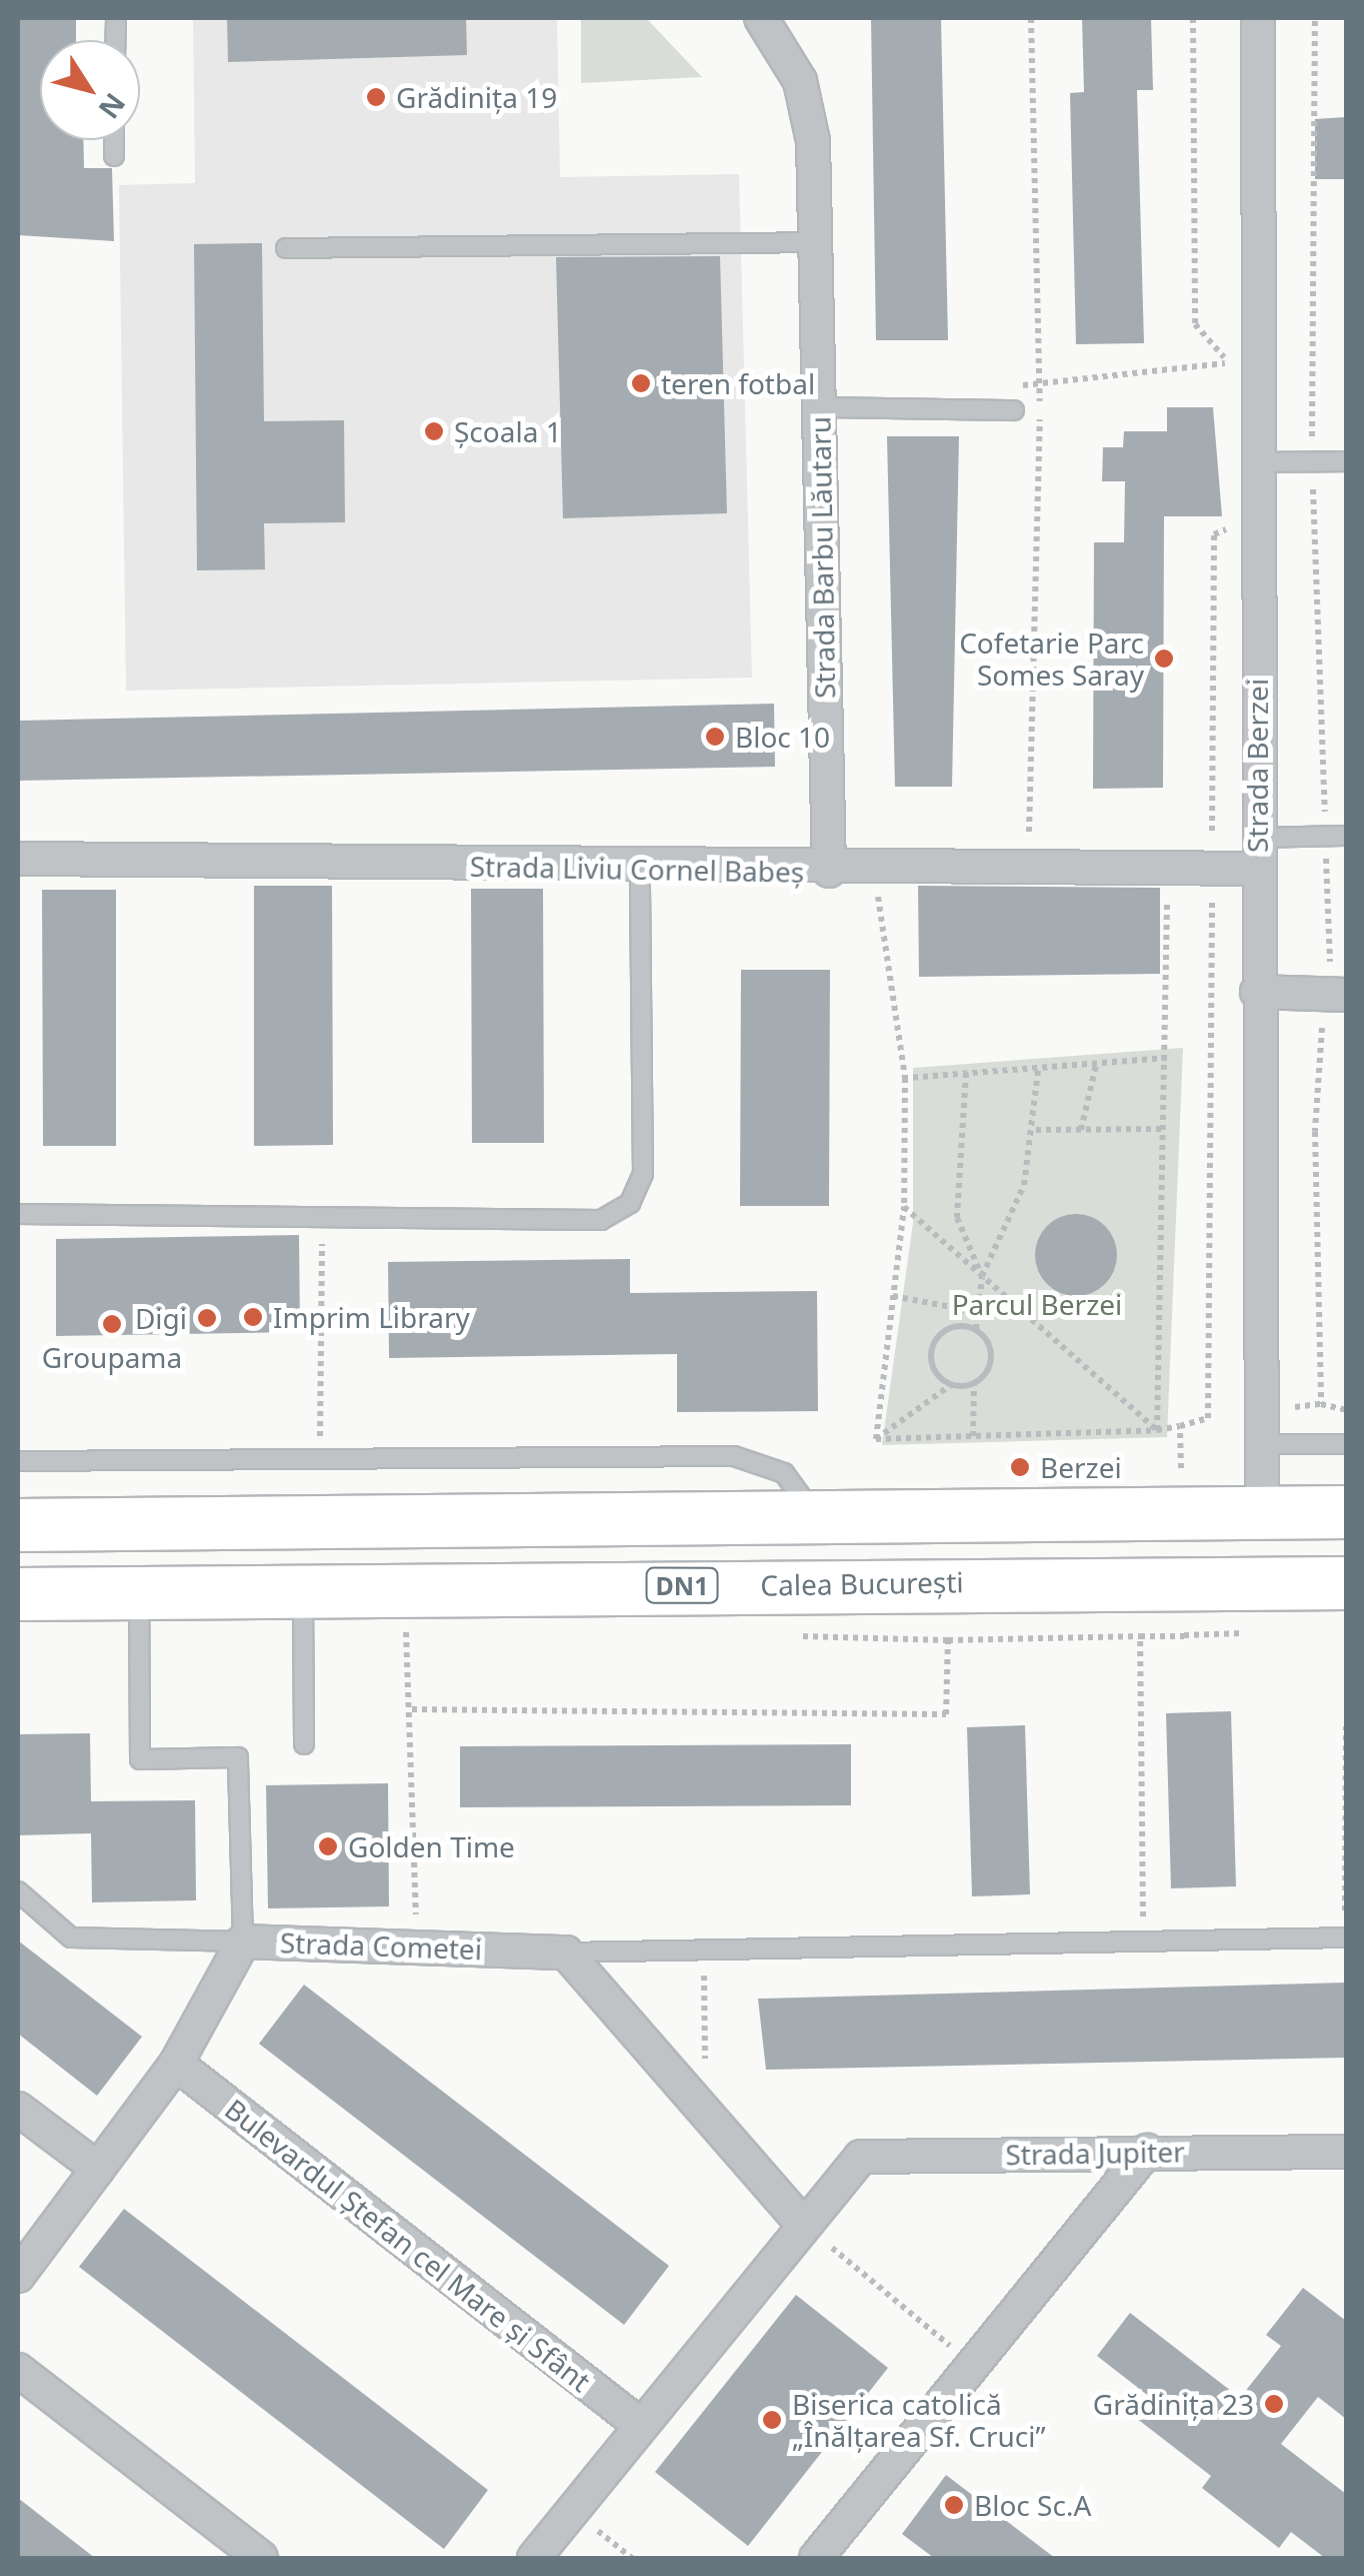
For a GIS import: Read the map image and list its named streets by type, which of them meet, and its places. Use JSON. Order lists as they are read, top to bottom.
{
  "streets": {
    "main road": ["Calea București", "DN1"],
    "street": [
      "Strada Barbu Lăutaru",
      "Strada Berzei",
      "Strada Liviu Cornel Babeș",
      "Strada Cometei",
      "Strada Jupiter",
      "Bulevardul Ștefan cel Mare și Sfânt"
    ]
  },
  "crossings": [
    ["Strada Barbu Lăutaru", "Strada Liviu Cornel Babeș"],
    ["Strada Berzei", "Strada Liviu Cornel Babeș"],
    ["Strada Cometei", "Bulevardul Ștefan cel Mare și Sfânt"]
  ],
  "parks": ["Parcul Berzei"],
  "places": [
    "Grădinița 19",
    "teren fotbal",
    "Școala 1",
    "Cofetarie Parc Somes Saray",
    "Bloc 10",
    "Imprim Library",
    "Digi",
    "Groupama",
    "Berzei",
    "Golden Time",
    "Grădinița 23",
    "Biserica catolică „Înălțarea Sf. Cruci”",
    "Bloc Sc.A"
  ],
  "north": "bottom right"
}
